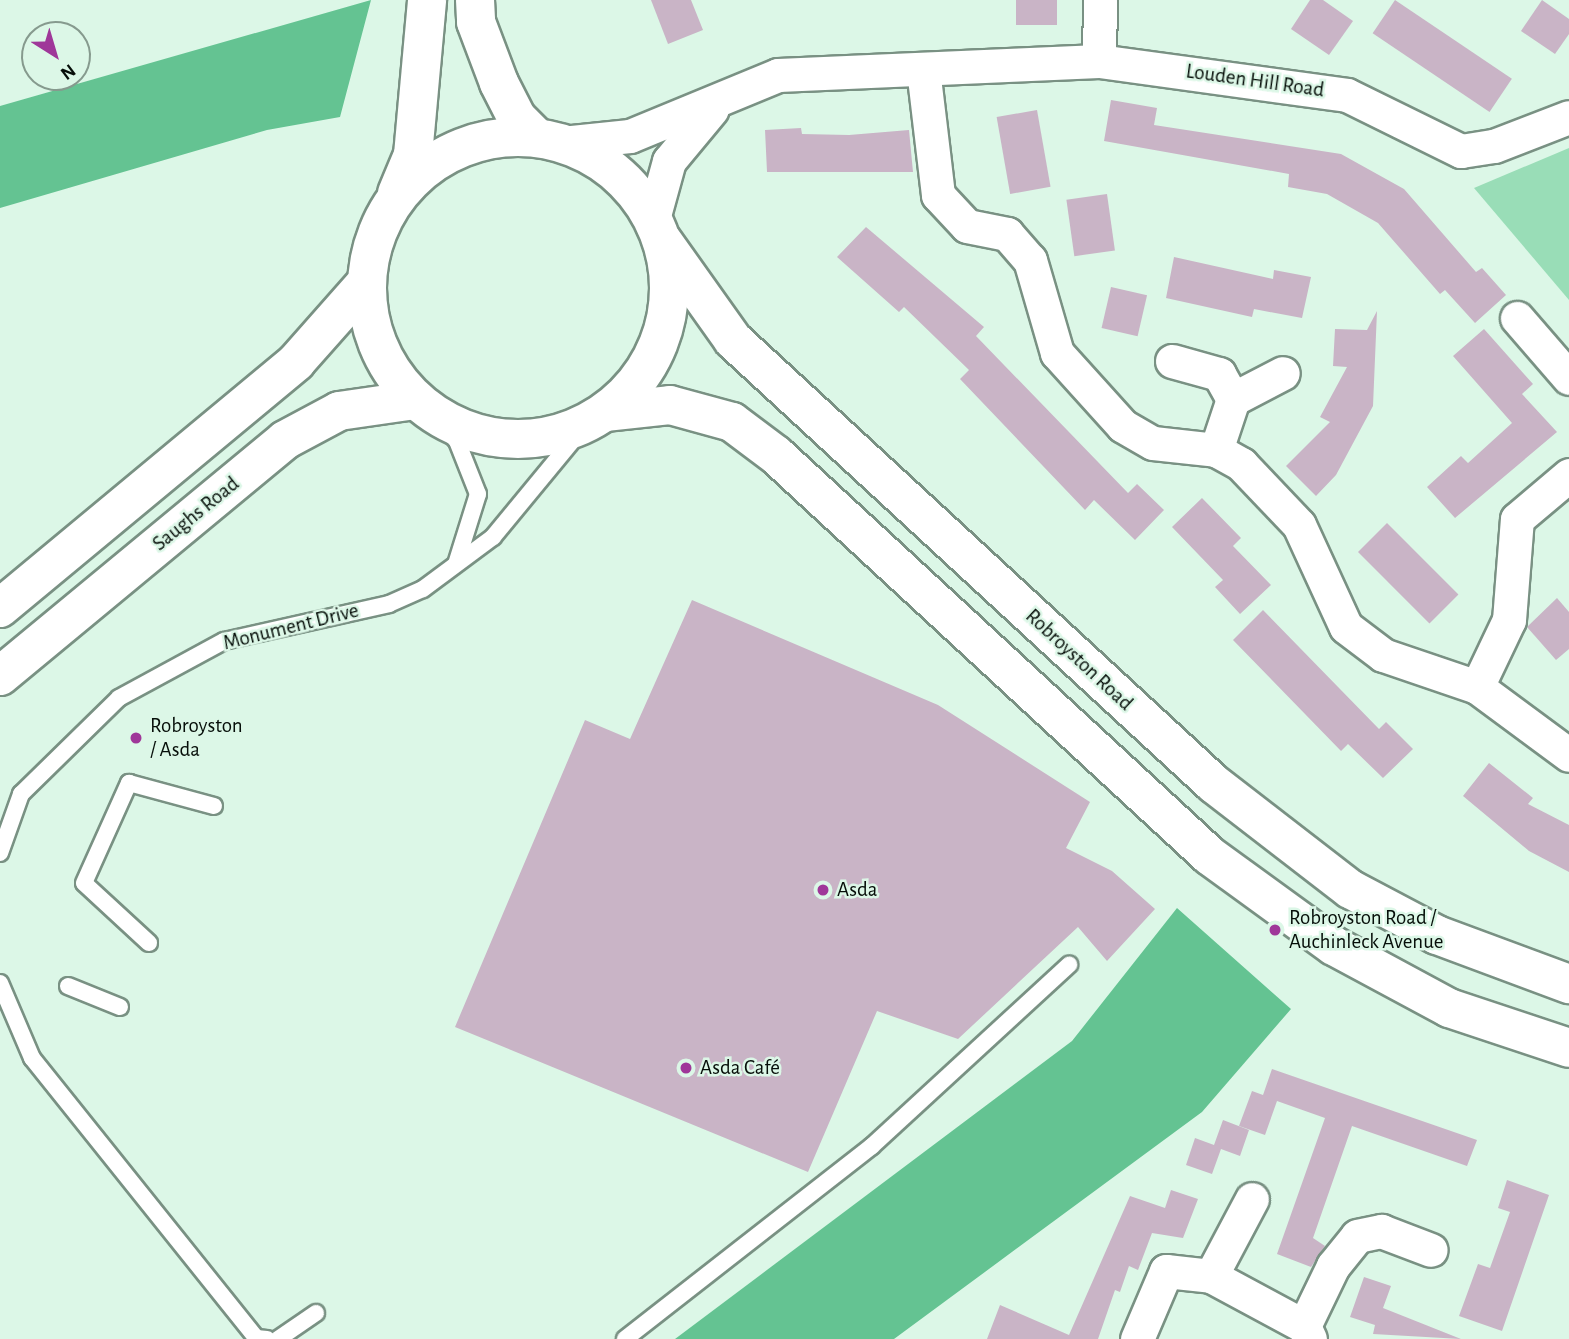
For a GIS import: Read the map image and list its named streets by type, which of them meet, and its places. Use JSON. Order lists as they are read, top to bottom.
{
  "streets": {
    "main road": ["Saughs Road", "Robroyston Road"],
    "street": ["Louden Hill Road"],
    "lane": ["Monument Drive"]
  },
  "crossings": [
    ["Louden Hill Road", "Robroyston Road"]
  ],
  "places": [
    "Robroyston / Asda",
    "Asda",
    "Robroyston Road / Auchinleck Avenue",
    "Asda Café"
  ],
  "north": "bottom right"
}
